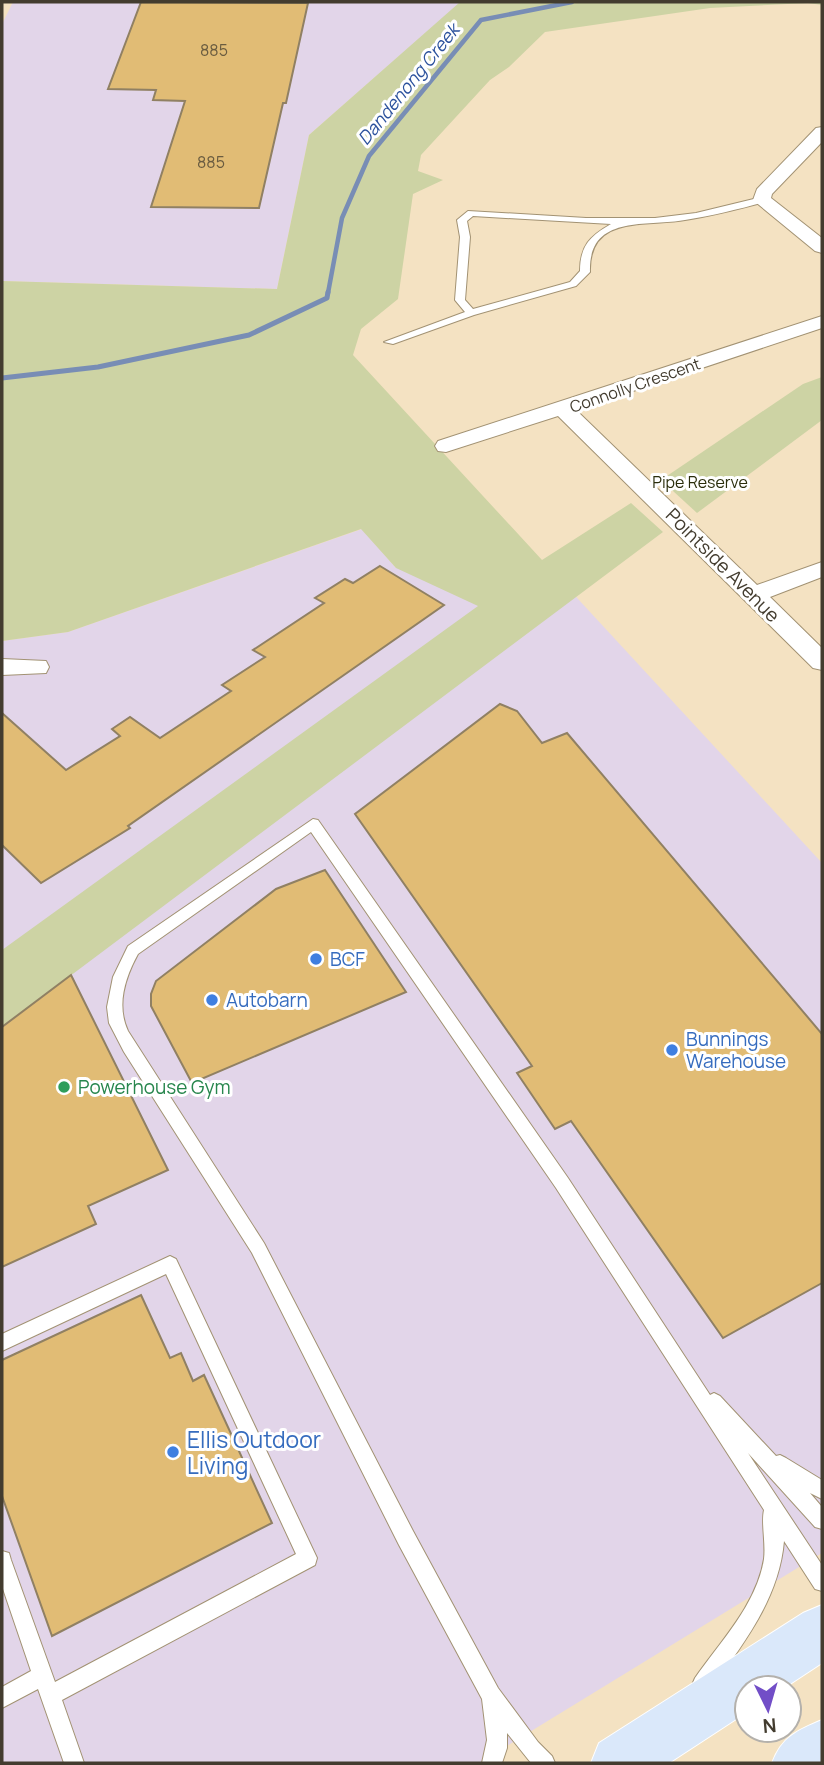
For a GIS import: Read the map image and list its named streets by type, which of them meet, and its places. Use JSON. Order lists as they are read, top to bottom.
{
  "streets": {
    "street": ["Connolly Crescent", "Pointside Avenue"]
  },
  "crossings": [
    ["Connolly Crescent", "Pointside Avenue"]
  ],
  "water": ["Dandenong Creek"],
  "parks": ["Pipe Reserve"],
  "places": [
    "BCF",
    "Autobarn",
    "Bunnings Warehouse",
    "Powerhouse Gym",
    "Ellis Outdoor Living"
  ],
  "house_numbers": ["885", "885"],
  "north": "bottom"
}
